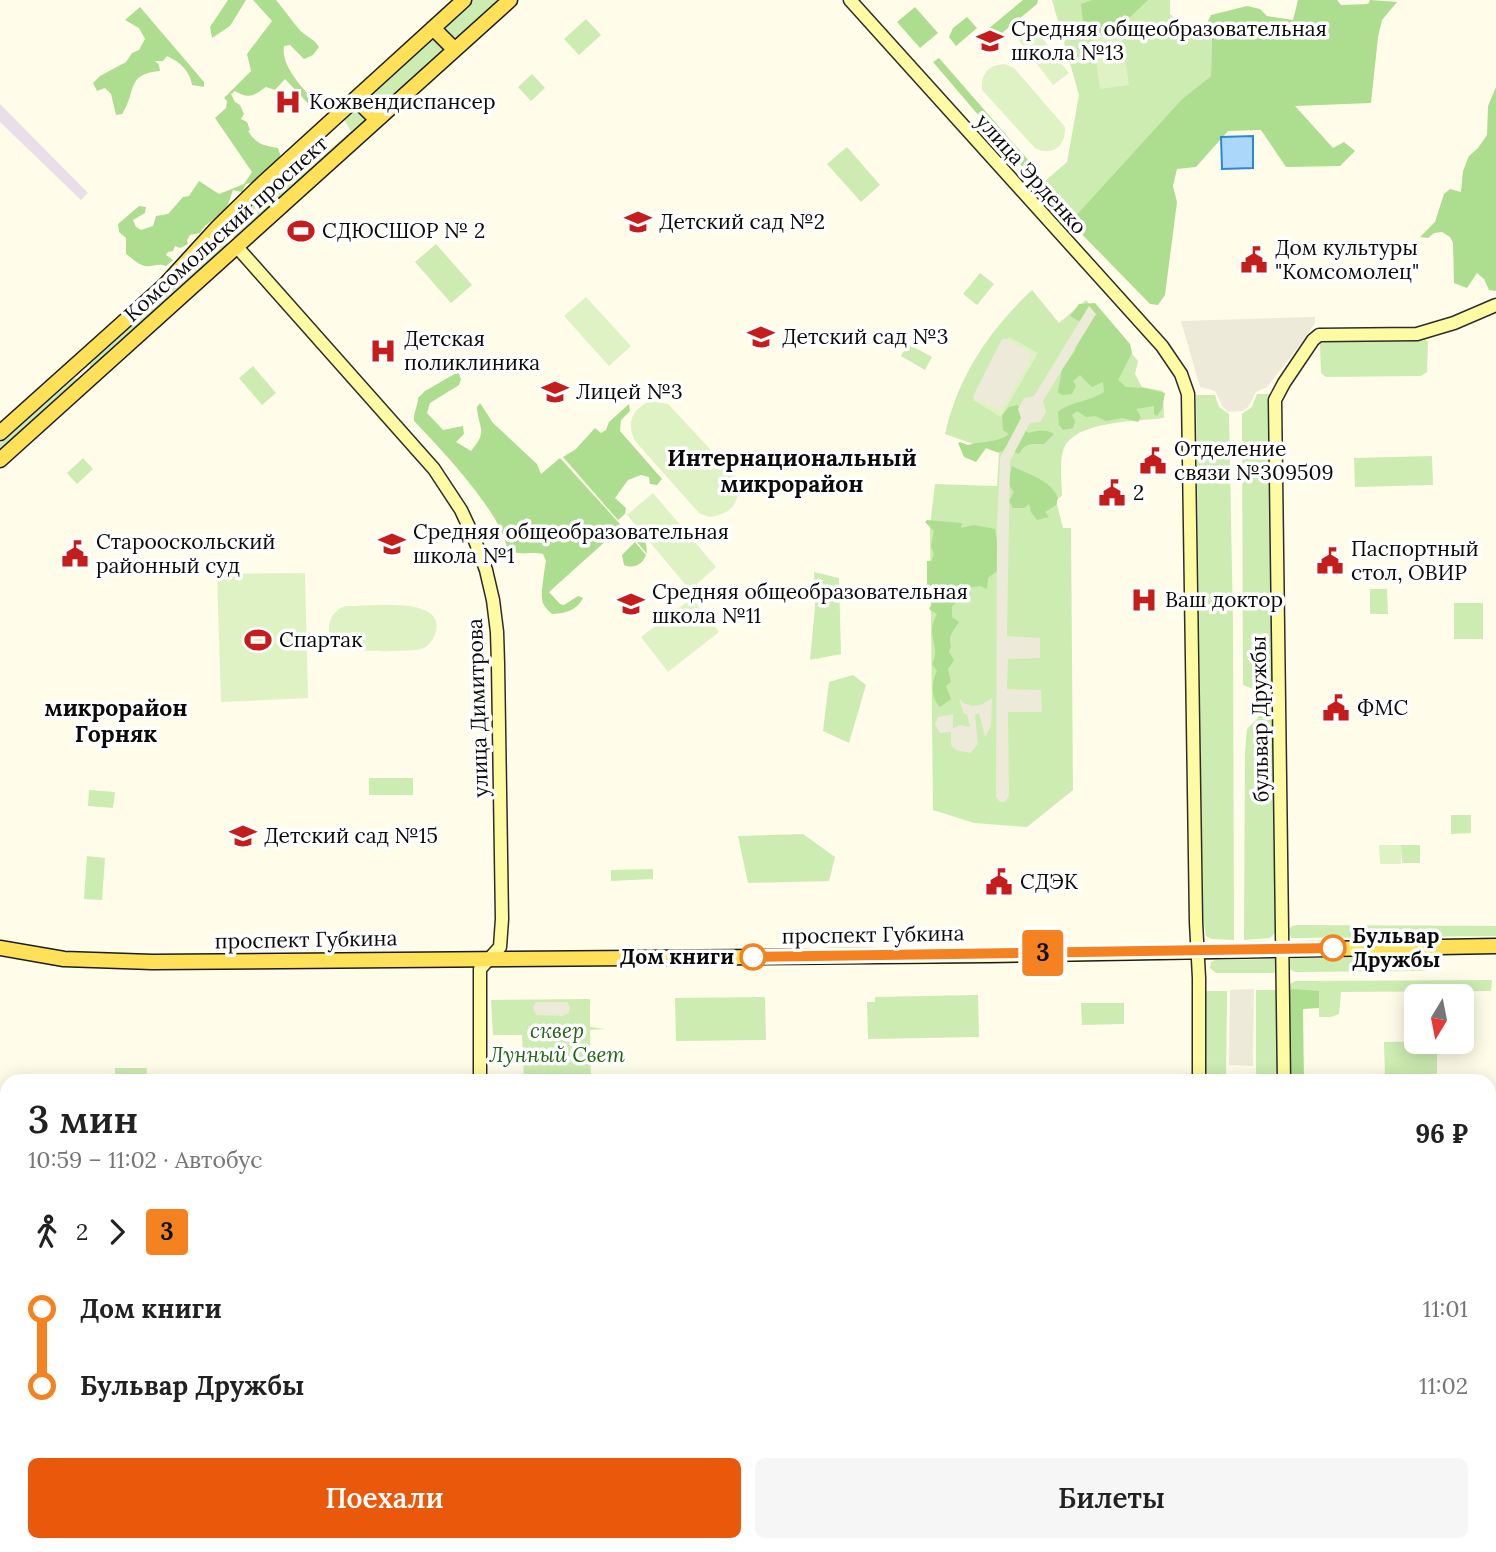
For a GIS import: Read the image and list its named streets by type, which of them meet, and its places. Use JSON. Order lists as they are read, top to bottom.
{
  "streets": {
    "main road": [
      "улица Эрденко",
      "Комсомольский проспект",
      "улица Димитрова",
      "бульвар Дружбы",
      "проспект Губкина"
    ]
  },
  "crossings": [
    ["улица Эрденко", "проспект Губкина"],
    ["Комсомольский проспект", "улица Димитрова"],
    ["улица Димитрова", "проспект Губкина"],
    ["бульвар Дружбы", "проспект Губкина"]
  ],
  "districts": ["Интернациональный микрорайон", "микрорайон Горняк"],
  "parks": ["сквер Лунный Свет"],
  "places": {
    "school or university": [
      "Средняя общеобразовательная школа №13",
      "Детский сад №2",
      "Детский сад №3",
      "Лицей №3",
      "Средняя общеобразовательная школа №1",
      "Cредняя общеобразовательная школа №11",
      "Детский сад №15"
    ],
    "hospital": ["Кожвендиспансер", "Детская поликлиника", "Ваш доктор"],
    "sports": ["СДЮСШОР № 2", "Спартак"],
    "public building": [
      "Дом культуры \"Комсомолец\"",
      "Отделение связи №309509",
      "2",
      "Старооскольский районный суд",
      "Паспортный стол, ОВИР",
      "ФМС",
      "СДЭК"
    ],
    "other": ["Бульвар Дружбы", "Дом книги"]
  },
  "lines": ["bus line 3"],
  "north": "bottom",
  "page": {
    "on_map": "3",
    "heading": ["3 мин", "10:59 – 11:02 · Автобус", "96 ₽"],
    "legs": ["2", "3"],
    "list": [
      {
        "name": "Дом книги",
        "value": "11:01"
      },
      {
        "name": "Бульвар Дружбы",
        "value": "11:02"
      }
    ],
    "buttons": ["Поехали", "Билеты"]
  }
}
